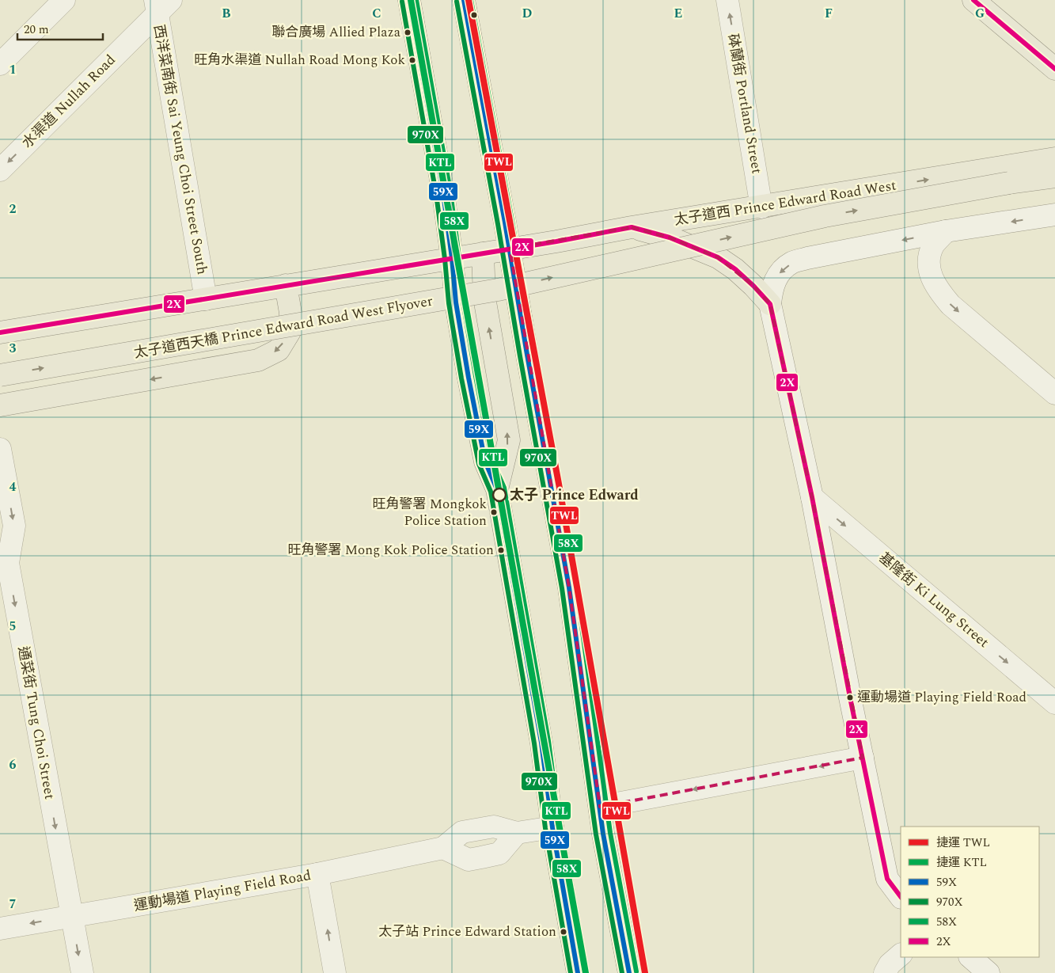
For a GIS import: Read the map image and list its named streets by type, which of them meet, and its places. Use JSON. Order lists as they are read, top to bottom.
{
  "streets": {
    "main road": ["太子道西 Prince Edward Road West", "太子道西天橋 Prince Edward Road West Flyover"],
    "street": [
      "水渠道 Nullah Road",
      "砵蘭街 Portland Street",
      "西洋菜南街 Sai Yeung Choi Street South",
      "基隆街 Ki Lung Street",
      "通菜街 Tung Choi Street",
      "運動場道 Playing Field Road"
    ]
  },
  "crossings": [
    ["水渠道 Nullah Road", "西洋菜南街 Sai Yeung Choi Street South"],
    ["砵蘭街 Portland Street", "太子道西 Prince Edward Road West"],
    ["西洋菜南街 Sai Yeung Choi Street South", "太子道西 Prince Edward Road West"],
    ["通菜街 Tung Choi Street", "運動場道 Playing Field Road"]
  ],
  "one_way": [
    "砵蘭街 Portland Street",
    "太子道西天橋 Prince Edward Road West Flyover",
    "基隆街 Ki Lung Street",
    "通菜街 Tung Choi Street"
  ],
  "places": [
    "聯合廣場 Allied Plaza",
    "旺角水渠道 Nullah Road Mong Kok",
    "太子 Prince Edward",
    "旺角警署 Mongkok Police Station",
    "旺角警署 Mong Kok Police Station",
    "運動場道 Playing Field Road",
    "太子站 Prince Edward Station"
  ],
  "lines": [
    "metro line TWL",
    "metro line KTL",
    "transit line 59X",
    "transit line 58X",
    "transit line 2X",
    "transit line 970X"
  ],
  "legend": [
    "捷運 TWL",
    "捷運 KTL",
    "59X",
    "970X",
    "58X",
    "2X"
  ],
  "scale_bar": "20 m",
  "grid": {
    "columns": [
      "B",
      "C",
      "D",
      "E",
      "F",
      "G"
    ],
    "rows": [
      "1",
      "2",
      "3",
      "4",
      "5",
      "6",
      "7"
    ]
  }
}
